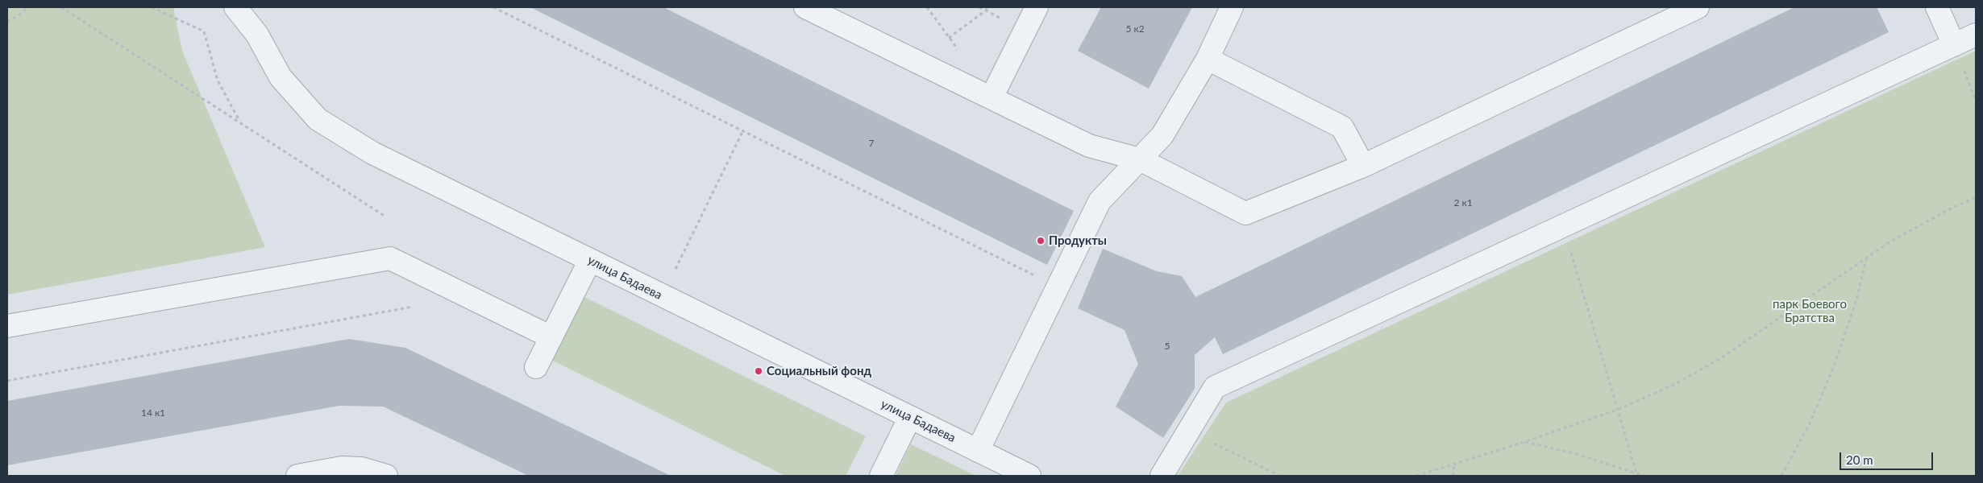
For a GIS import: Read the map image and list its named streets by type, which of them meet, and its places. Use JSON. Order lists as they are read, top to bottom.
{
  "streets": {
    "street": ["улица Бадаева"]
  },
  "parks": ["парк Боевого Братства"],
  "places": ["Продукты", "Социальный фонд"],
  "house_numbers": [
    "5 к2",
    "7",
    "2 к1",
    "5",
    "14 к1"
  ],
  "scale_bar": "20 m"
}
